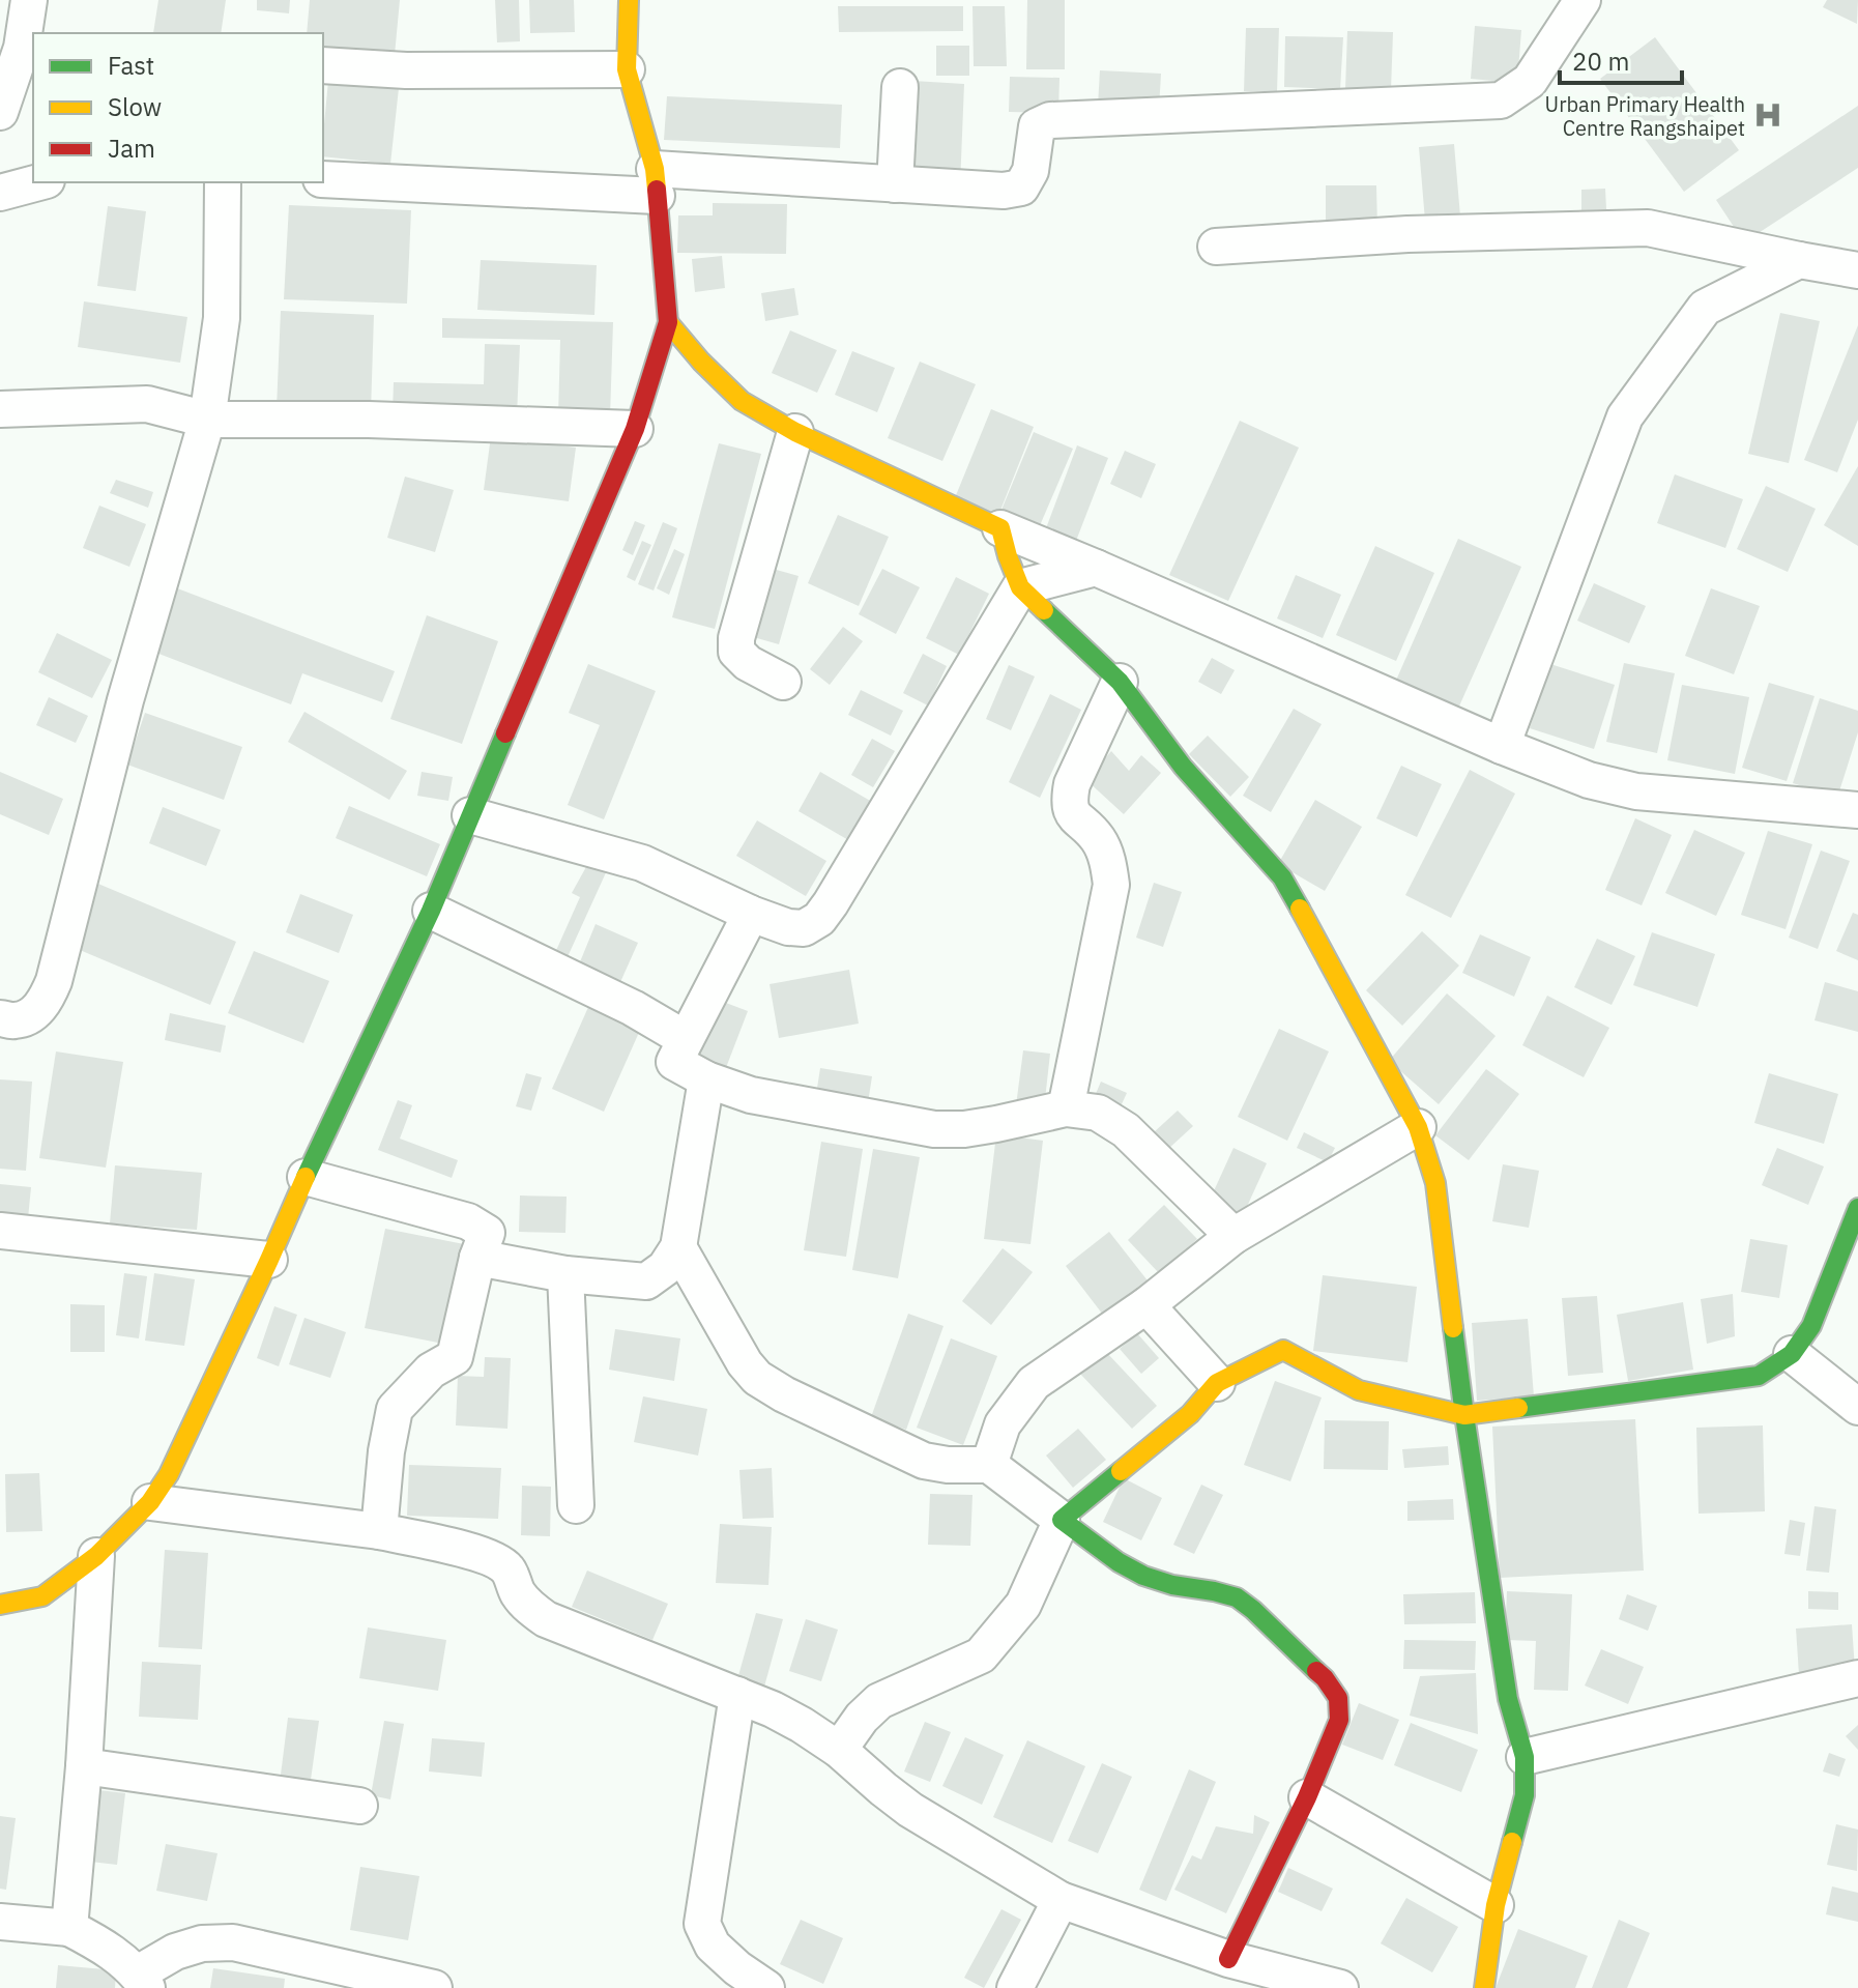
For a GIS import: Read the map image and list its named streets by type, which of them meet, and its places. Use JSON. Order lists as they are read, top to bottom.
{
  "places": {
    "hospital": ["Urban Primary Health Centre Rangshaipet"]
  },
  "legend": ["Fast", "Slow", "Jam"],
  "scale_bar": "20 m"
}
